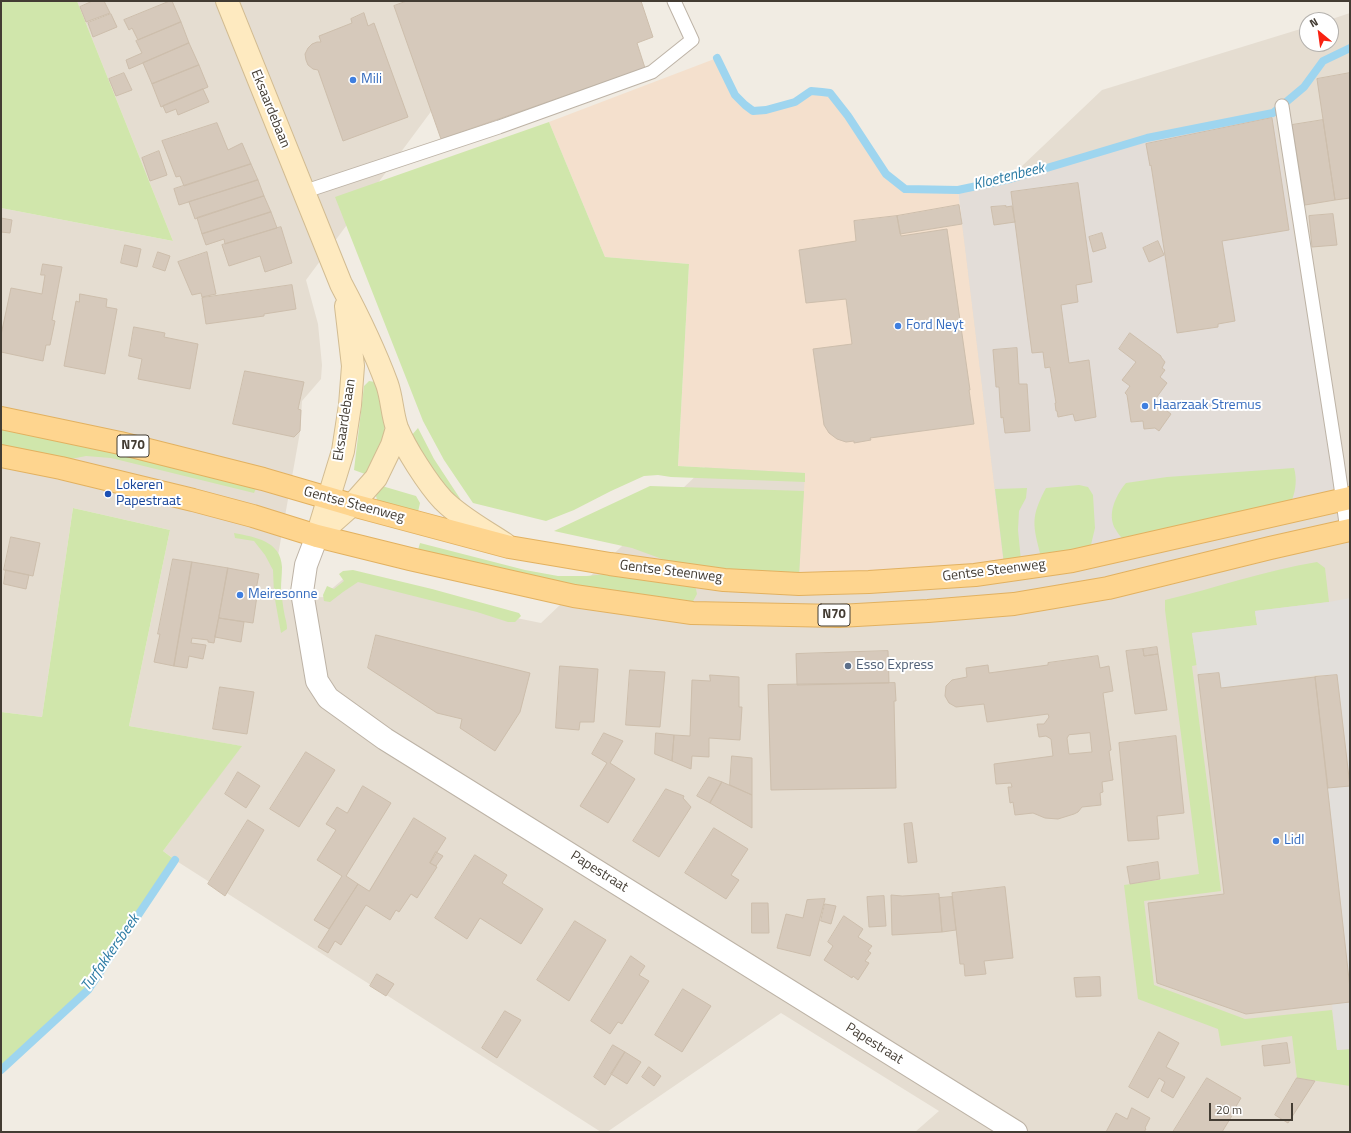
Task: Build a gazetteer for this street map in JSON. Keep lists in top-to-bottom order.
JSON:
{
  "streets": {
    "main road": ["Eksaardebaan", "N70", "Gentse Steenweg"],
    "street": ["Papestraat"]
  },
  "crossings": [
    ["Eksaardebaan", "N70"],
    ["Eksaardebaan", "Gentse Steenweg"],
    ["Eksaardebaan", "Papestraat"],
    ["N70", "Papestraat"]
  ],
  "water": ["Kloetenbeek", "Turfakkersbeek"],
  "places": [
    "Mili",
    "Ford Neyt",
    "Haarzaak Stremus",
    "Lokeren Papestraat",
    "Meiresonne",
    "Esso Express",
    "Lidl"
  ],
  "scale_bar": "20 m",
  "north": "top left"
}
